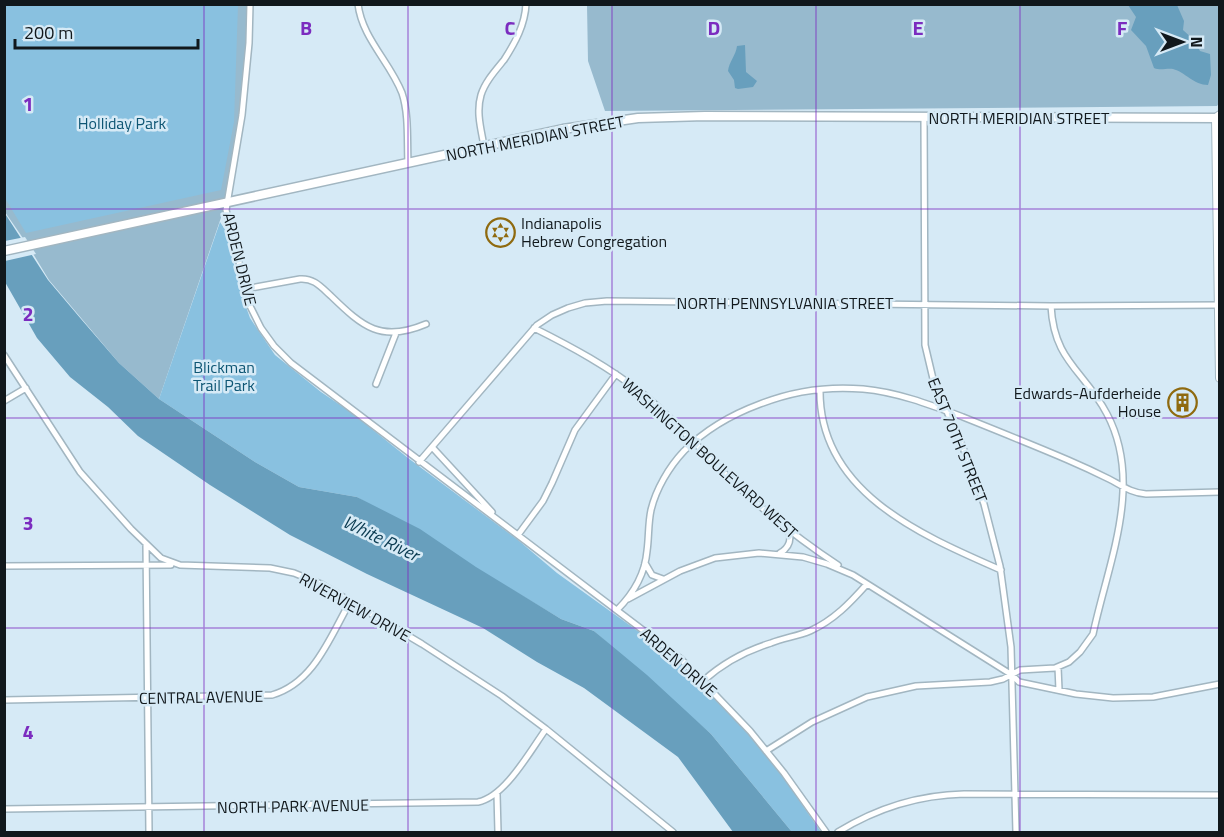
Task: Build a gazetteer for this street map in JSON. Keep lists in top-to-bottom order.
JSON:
{
  "streets": {
    "main road": ["NORTH MERIDIAN STREET"],
    "street": [
      "ARDEN DRIVE",
      "NORTH PENNSYLVANIA STREET",
      "EAST 70TH STREET",
      "WASHINGTON BOULEVARD WEST",
      "RIVERVIEW DRIVE",
      "CENTRAL AVENUE",
      "NORTH PARK AVENUE"
    ]
  },
  "crossings": [
    ["NORTH MERIDIAN STREET", "ARDEN DRIVE"],
    ["NORTH MERIDIAN STREET", "EAST 70TH STREET"],
    ["ARDEN DRIVE", "NORTH PENNSYLVANIA STREET"],
    ["NORTH PENNSYLVANIA STREET", "EAST 70TH STREET"],
    ["NORTH PENNSYLVANIA STREET", "WASHINGTON BOULEVARD WEST"],
    ["RIVERVIEW DRIVE", "CENTRAL AVENUE"]
  ],
  "water": ["White River"],
  "parks": ["Holliday Park", "Blickman Trail Park"],
  "places": {
    "synagogue": ["Indianapolis Hebrew Congregation"],
    "building": ["Edwards-Aufderheide House"]
  },
  "scale_bar": "200 m",
  "north": "right",
  "grid": {
    "columns": [
      "B",
      "C",
      "D",
      "E",
      "F"
    ],
    "rows": [
      "1",
      "2",
      "3",
      "4"
    ]
  }
}
